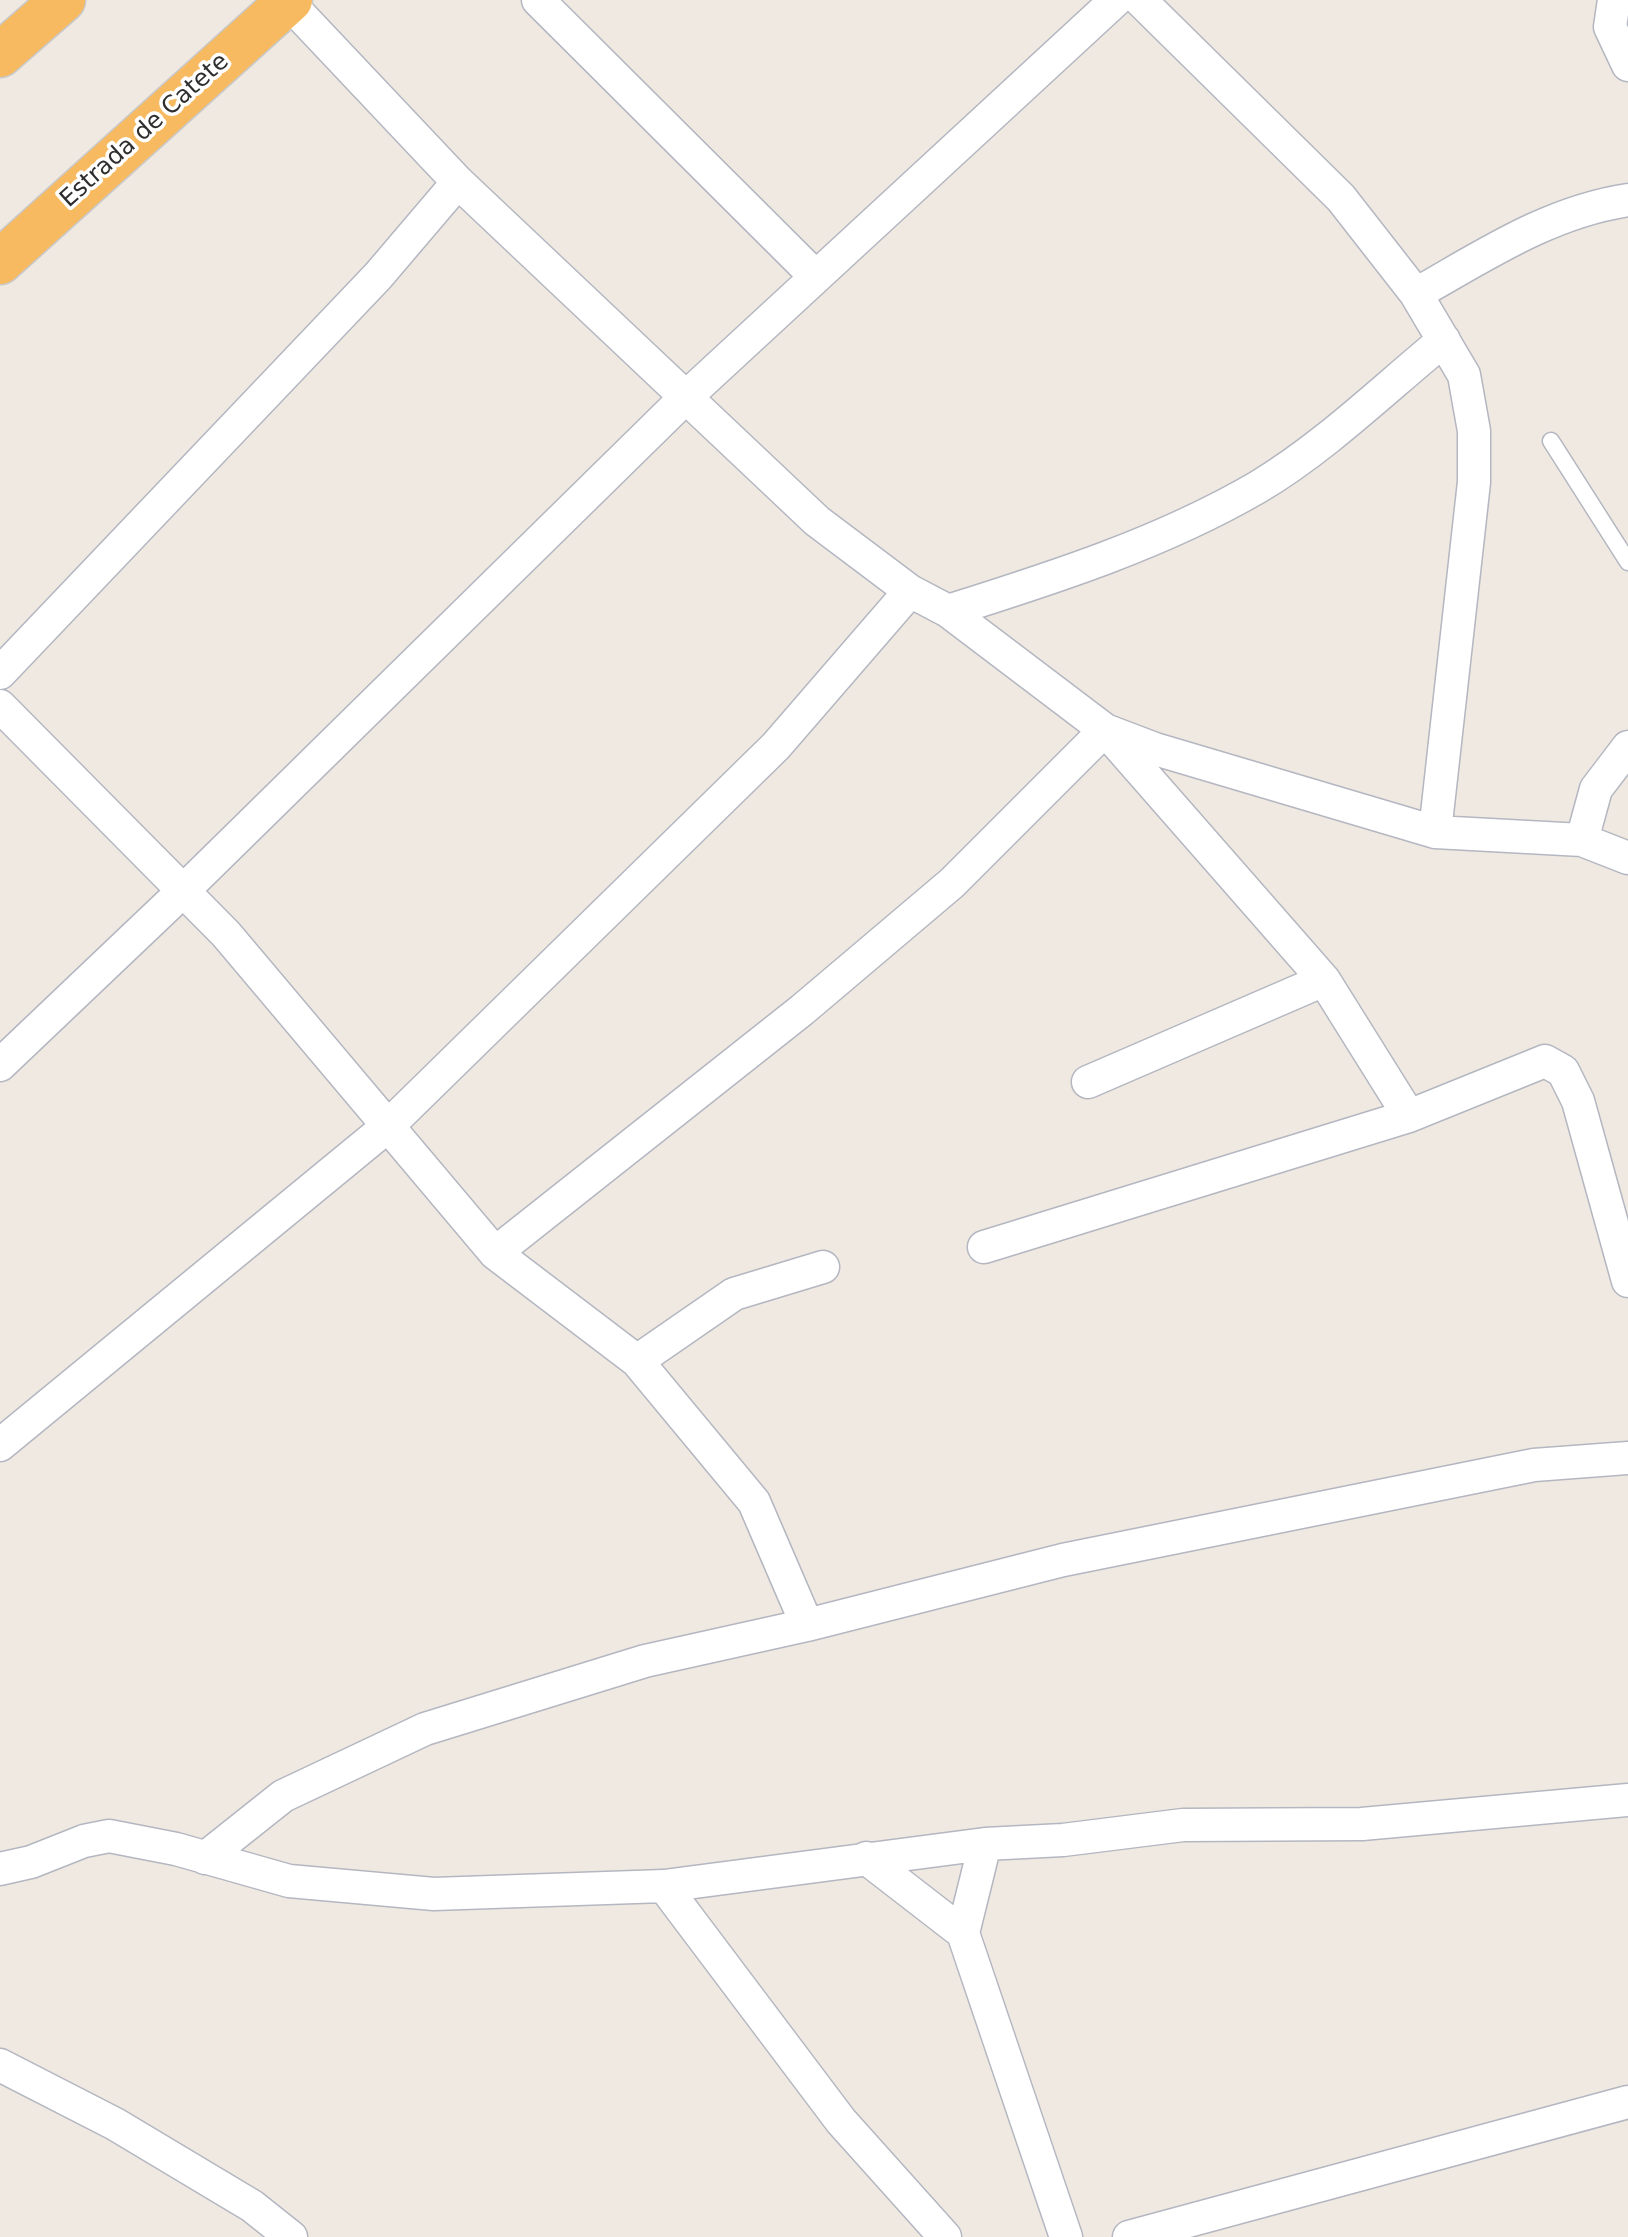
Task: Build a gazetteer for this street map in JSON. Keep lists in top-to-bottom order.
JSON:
{
  "streets": {
    "highway": ["Estrada de Catete"]
  }
}
